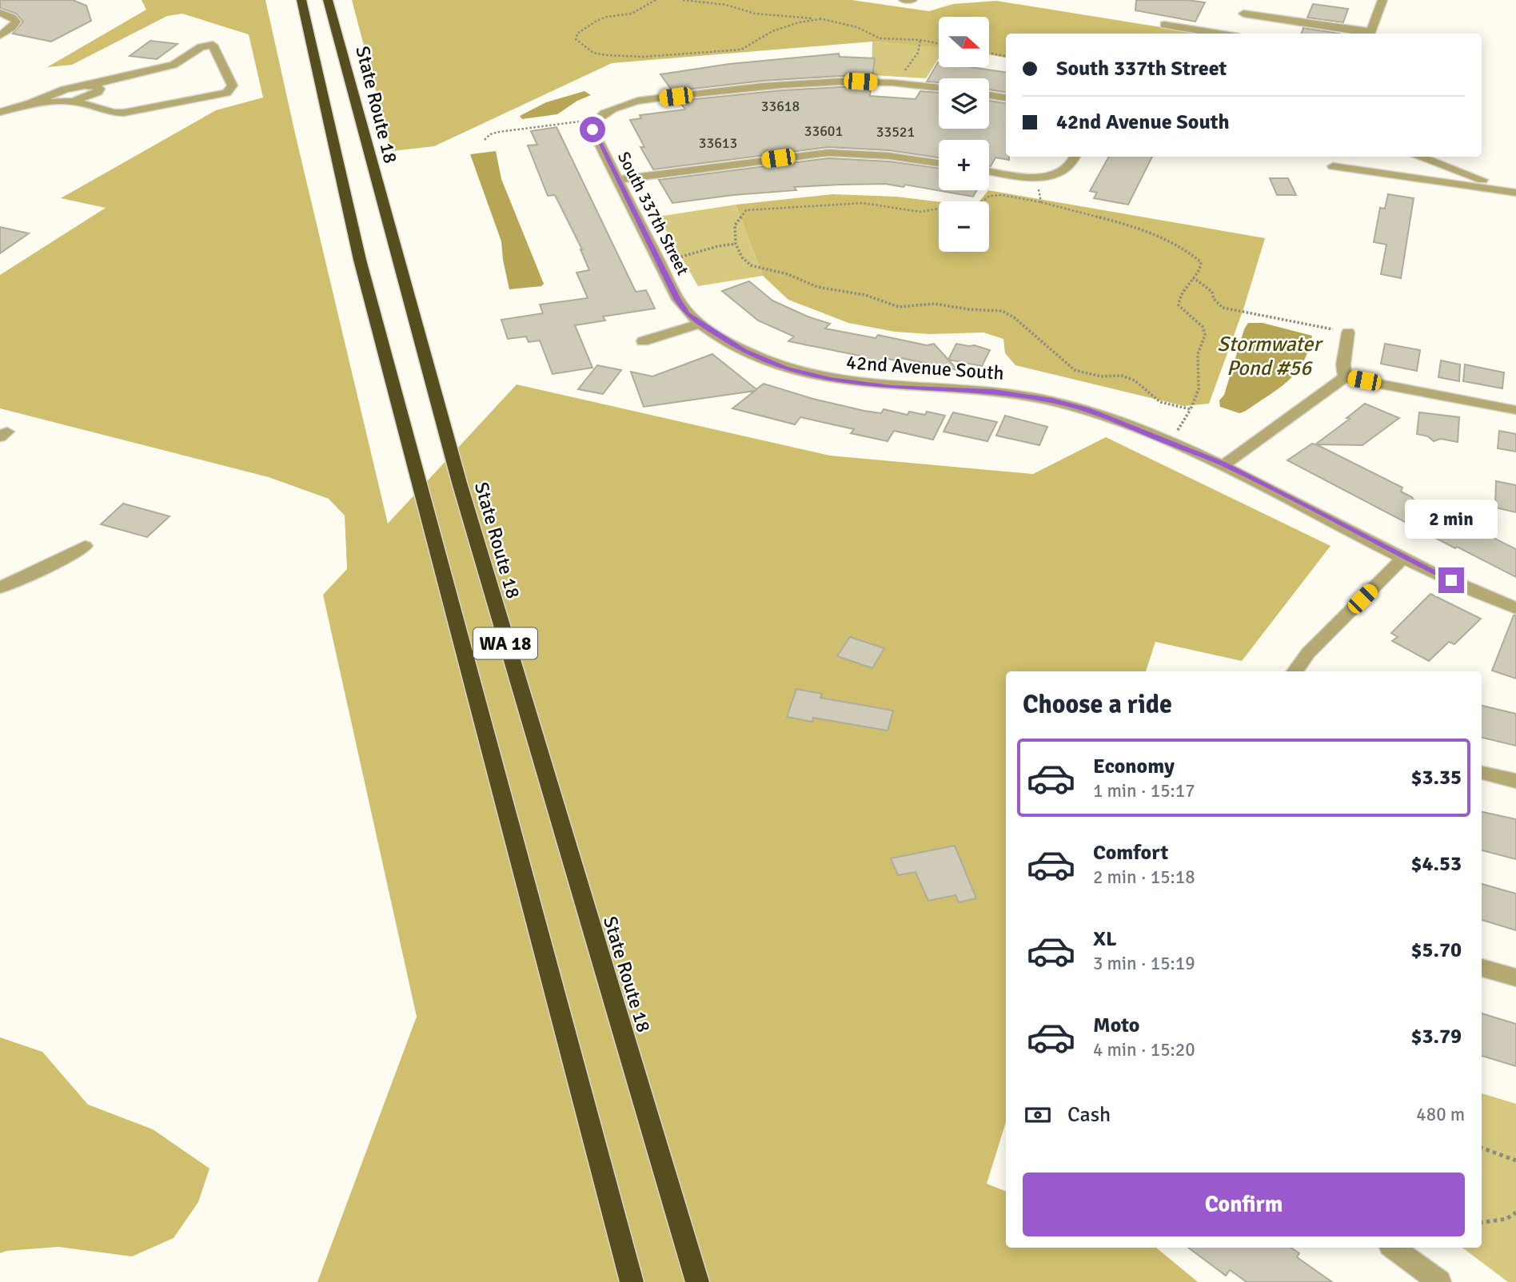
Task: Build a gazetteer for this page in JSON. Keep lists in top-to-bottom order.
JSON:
{
  "streets": {
    "highway": ["State Route 18", "WA 18"],
    "street": ["South 337th Street", "42nd Avenue South"]
  },
  "crossings": [
    ["South 337th Street", "42nd Avenue South"]
  ],
  "water": ["Stormwater Pond #56"],
  "house_numbers": [
    "33618",
    "33601",
    "33521",
    "33613"
  ],
  "north": "right",
  "page": {
    "map_buttons": ["+", "−"],
    "banner": ["South 337th Street", "42nd Avenue South"],
    "bubble": "2 min",
    "heading": "Choose a ride",
    "list": [
      {
        "name": "Economy",
        "note": "1 min · 15:17",
        "value": "$3.35"
      },
      {
        "name": "Comfort",
        "note": "2 min · 15:18",
        "value": "$4.53"
      },
      {
        "name": "XL",
        "note": "3 min · 15:19",
        "value": "$5.70"
      },
      {
        "name": "Moto",
        "note": "4 min · 15:20",
        "value": "$3.79"
      }
    ],
    "pay": ["Cash", "480 m"],
    "buttons": "Confirm"
  }
}
